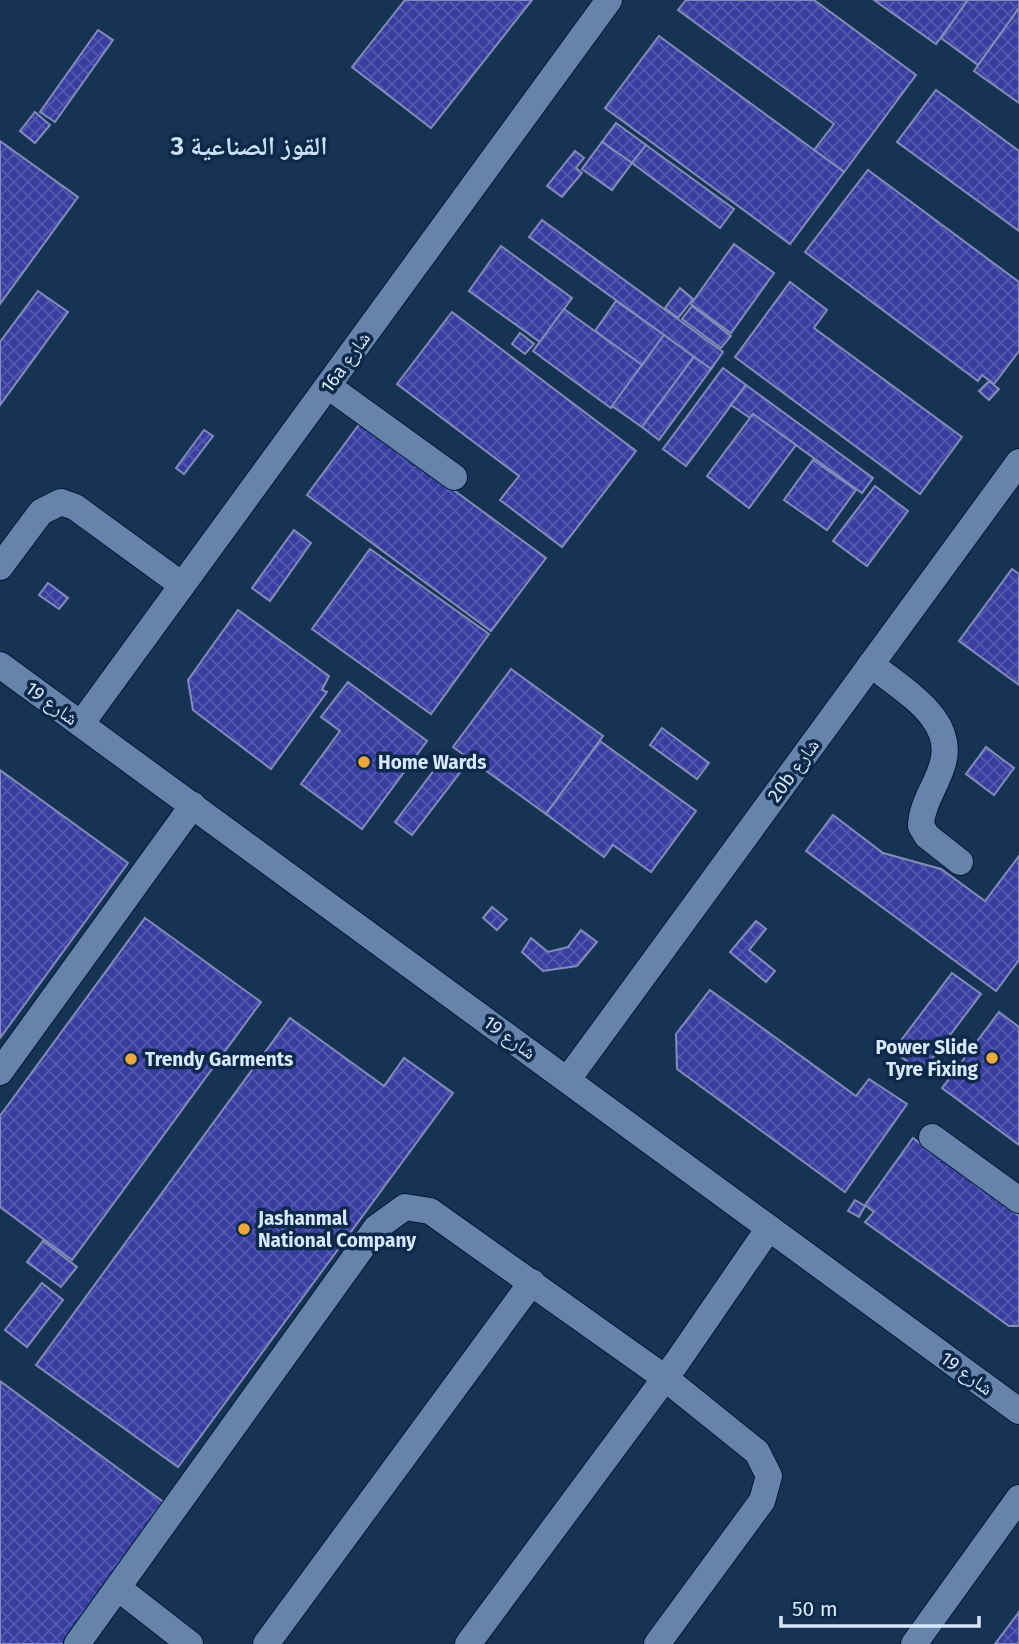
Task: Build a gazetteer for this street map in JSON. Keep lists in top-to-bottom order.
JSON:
{
  "streets": {
    "street": ["16a شارع", "شارع 19", "20b شارع"]
  },
  "crossings": [
    ["16a شارع", "شارع 19"],
    ["شارع 19", "20b شارع"]
  ],
  "districts": ["القوز الصناعية 3"],
  "places": [
    "Home Wards",
    "Power Slide Tyre Fixing",
    "Trendy Garments",
    "Jashanmal National Company"
  ],
  "scale_bar": "50 m"
}
